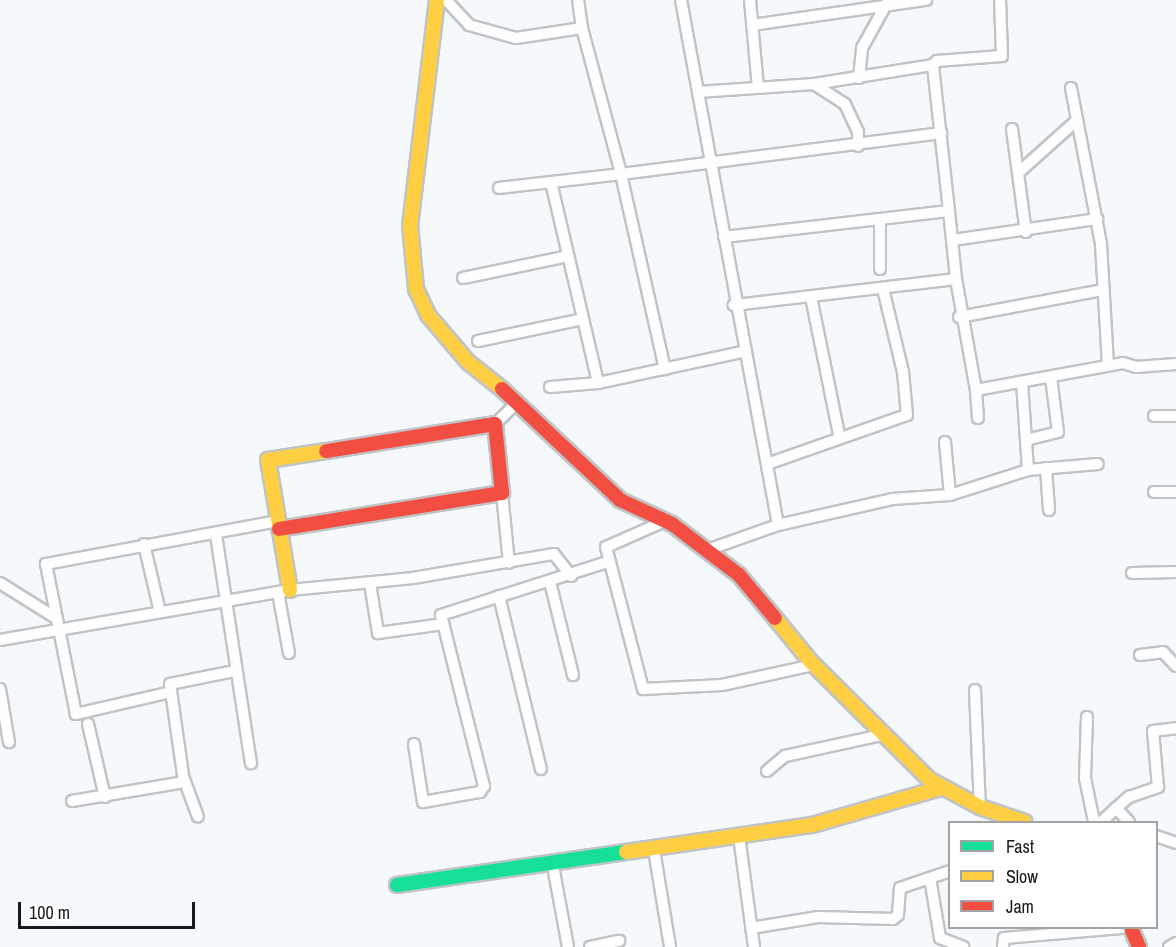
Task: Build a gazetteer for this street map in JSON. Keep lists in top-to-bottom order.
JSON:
{
  "legend": ["Fast", "Slow", "Jam"],
  "scale_bar": "100 m"
}
